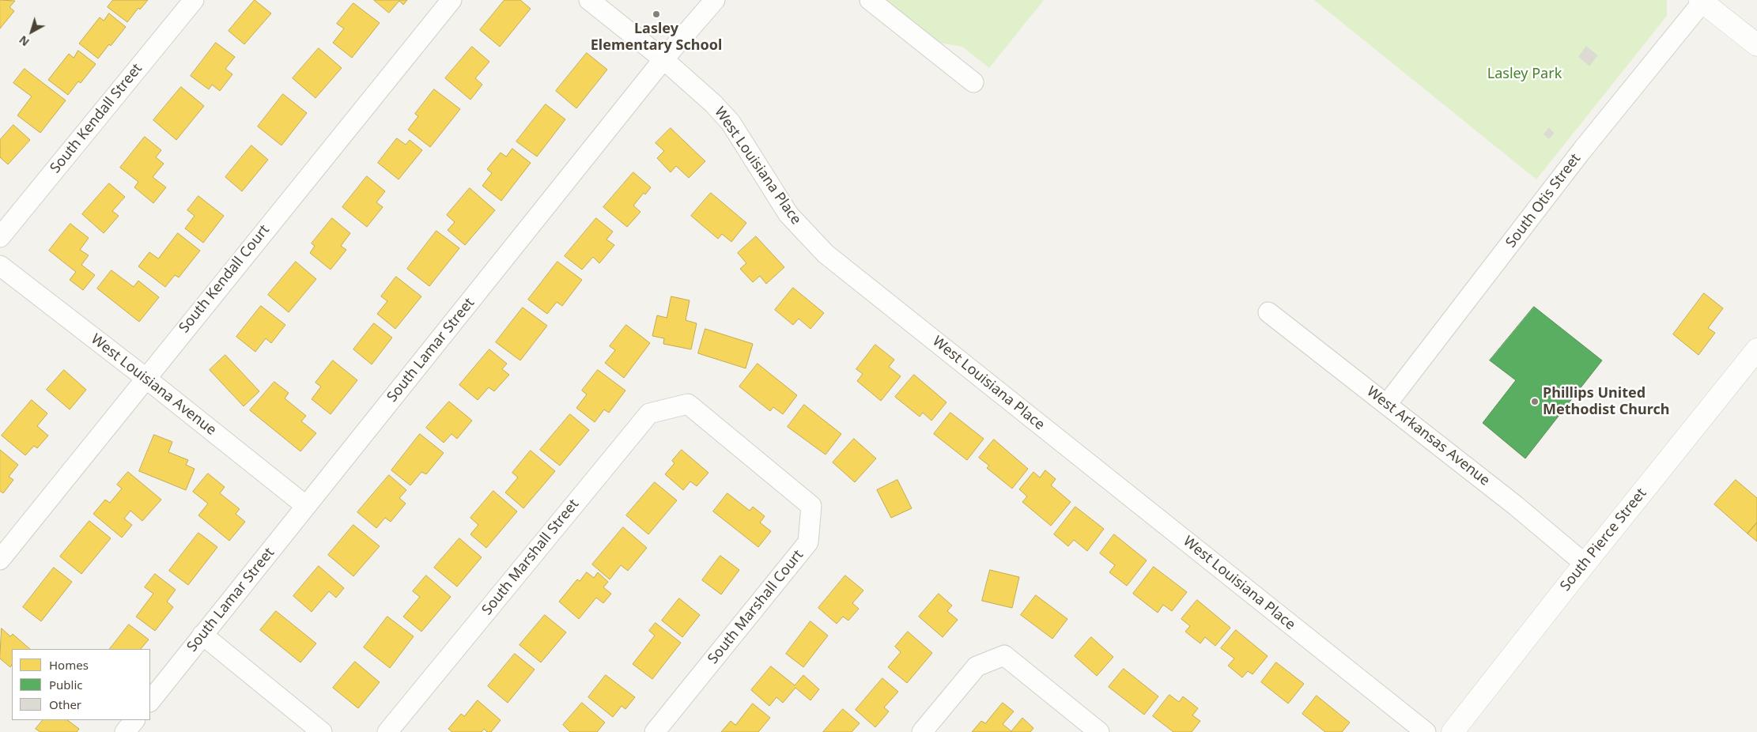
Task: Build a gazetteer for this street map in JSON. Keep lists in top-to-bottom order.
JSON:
{
  "streets": {
    "street": [
      "South Kendall Street",
      "West Louisiana Place",
      "South Otis Street",
      "South Kendall Court",
      "South Lamar Street",
      "West Louisiana Avenue",
      "West Arkansas Avenue",
      "South Pierce Street",
      "South Marshall Street",
      "South Marshall Court"
    ]
  },
  "crossings": [
    ["West Louisiana Place", "South Lamar Street"],
    ["South Otis Street", "West Arkansas Avenue"],
    ["South Kendall Court", "West Louisiana Avenue"],
    ["South Lamar Street", "West Louisiana Avenue"],
    ["West Arkansas Avenue", "South Pierce Street"],
    ["South Marshall Street", "South Marshall Court"]
  ],
  "parks": ["Lasley Park"],
  "places": ["Lasley Elementary School", "Phillips United Methodist Church"],
  "legend": ["Homes", "Public", "Other"],
  "north": "bottom left"
}
